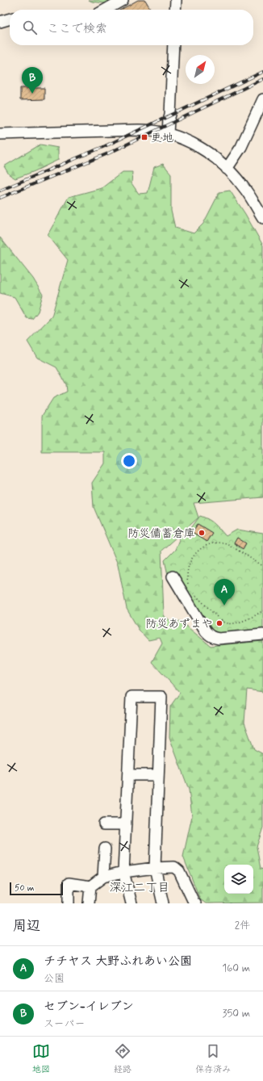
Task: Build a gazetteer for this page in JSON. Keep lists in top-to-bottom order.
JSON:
{
  "districts": ["深江二丁目"],
  "places": {
    "transit": ["更地"],
    "other": ["防災備蓄倉庫", "防災あずまや"]
  },
  "scale_bar": "50 m",
  "north": "top right",
  "page": {
    "search": "ここで検索",
    "pins": ["B", "A"],
    "scale": "50 m",
    "heading": ["周辺", "2件"],
    "list": [
      {
        "mark": "A",
        "name": "チチヤス 大野ふれあい公園",
        "note": "公園",
        "value": "160 m"
      },
      {
        "mark": "B",
        "name": "セブン-イレブン",
        "note": "スーパー",
        "value": "350 m"
      }
    ],
    "nav": ["地図", "経路", "保存済み"]
  }
}
